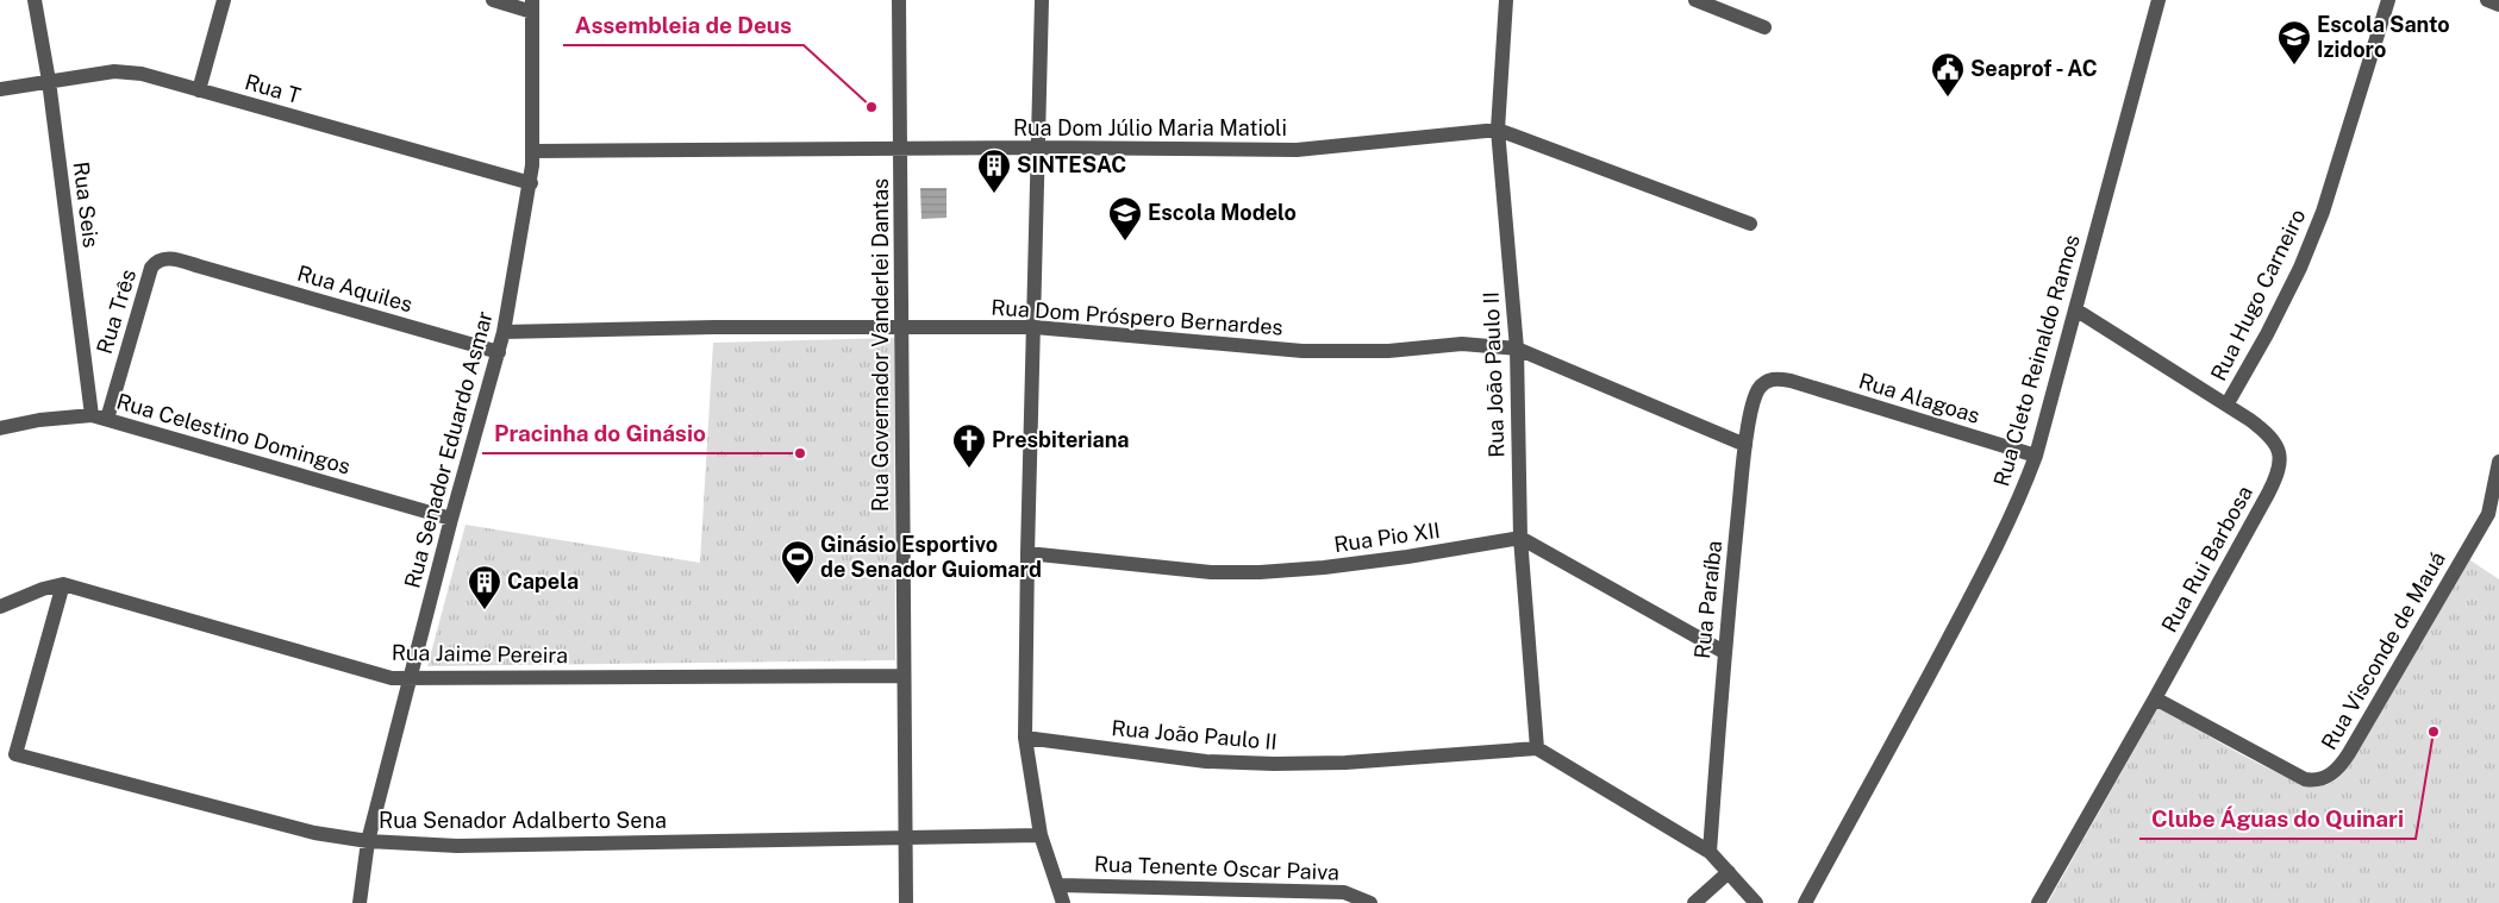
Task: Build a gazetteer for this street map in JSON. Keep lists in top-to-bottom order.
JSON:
{
  "streets": {
    "street": [
      "Rua T",
      "Rua Dom Júlio Maria Matioli",
      "Rua Seis",
      "Rua Aquiles",
      "Rua Hugo Carneiro",
      "Rua Três",
      "Rua Dom Próspero Bernardes",
      "Rua Governador Vanderlei Dantas",
      "Rua Cleto Reinaldo Ramos",
      "Rua João Paulo II",
      "Rua Alagoas",
      "Rua Celestino Domingos",
      "Rua Senador Eduardo Asmar",
      "Rua Pio XII",
      "Rua Rui Barbosa",
      "Rua Paraíba",
      "Rua Visconde de Mauá",
      "Rua Jaime Pereira",
      "Rua Senador Adalberto Sena",
      "Rua Tenente Oscar Paiva"
    ]
  },
  "crossings": [
    ["Rua T", "Rua Seis"],
    ["Rua T", "Rua Senador Eduardo Asmar"],
    ["Rua Dom Júlio Maria Matioli", "Rua Governador Vanderlei Dantas"],
    ["Rua Dom Júlio Maria Matioli", "Rua João Paulo II"],
    ["Rua Dom Júlio Maria Matioli", "Rua Senador Eduardo Asmar"],
    ["Rua Seis", "Rua Celestino Domingos"],
    ["Rua Aquiles", "Rua Três"],
    ["Rua Aquiles", "Rua Senador Eduardo Asmar"],
    ["Rua Hugo Carneiro", "Rua Rui Barbosa"],
    ["Rua Três", "Rua Celestino Domingos"],
    ["Rua Dom Próspero Bernardes", "Rua Governador Vanderlei Dantas"],
    ["Rua Dom Próspero Bernardes", "Rua João Paulo II"],
    ["Rua Dom Próspero Bernardes", "Rua Senador Eduardo Asmar"],
    ["Rua Dom Próspero Bernardes", "Rua Paraíba"],
    ["Rua Governador Vanderlei Dantas", "Rua Jaime Pereira"],
    ["Rua Governador Vanderlei Dantas", "Rua Senador Adalberto Sena"],
    ["Rua Cleto Reinaldo Ramos", "Rua Alagoas"],
    ["Rua Cleto Reinaldo Ramos", "Rua Rui Barbosa"],
    ["Rua João Paulo II", "Rua Pio XII"],
    ["Rua Alagoas", "Rua Paraíba"],
    ["Rua Celestino Domingos", "Rua Senador Eduardo Asmar"],
    ["Rua Senador Eduardo Asmar", "Rua Jaime Pereira"],
    ["Rua Senador Eduardo Asmar", "Rua Senador Adalberto Sena"],
    ["Rua Rui Barbosa", "Rua Visconde de Mauá"],
    ["Rua Jaime Pereira", "Rua Senador Adalberto Sena"]
  ],
  "places": {
    "school or university": ["Escola Santo Izidoro", "Escola Modelo"],
    "public building": ["Seaprof - AC"],
    "other": ["Assembleia de Deus", "Pracinha do Ginásio", "Clube Águas do Quinari"],
    "building": ["SINTESAC", "Capela"],
    "church": ["Presbiteriana"],
    "sports": ["Ginásio Esportivo de Senador Guiomard"]
  }
}
